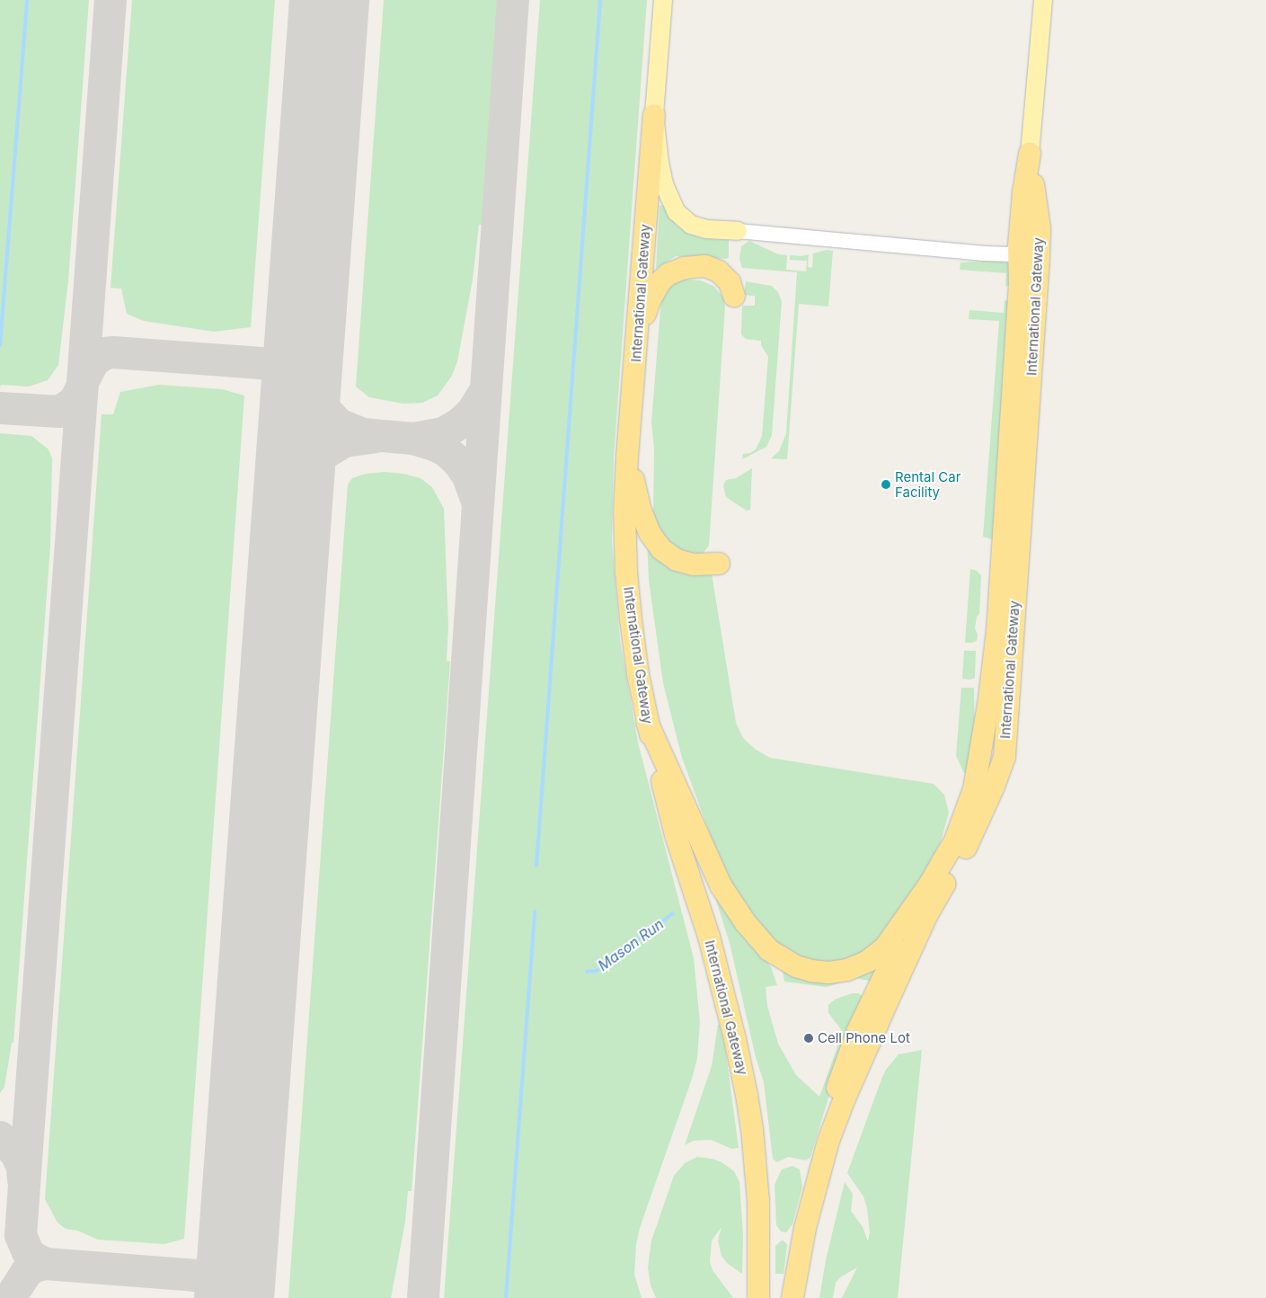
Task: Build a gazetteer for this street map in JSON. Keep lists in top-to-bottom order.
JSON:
{
  "streets": {
    "highway": ["International Gateway"]
  },
  "water": ["Mason Run"],
  "places": ["Rental Car Facility", "Cell Phone Lot"]
}
